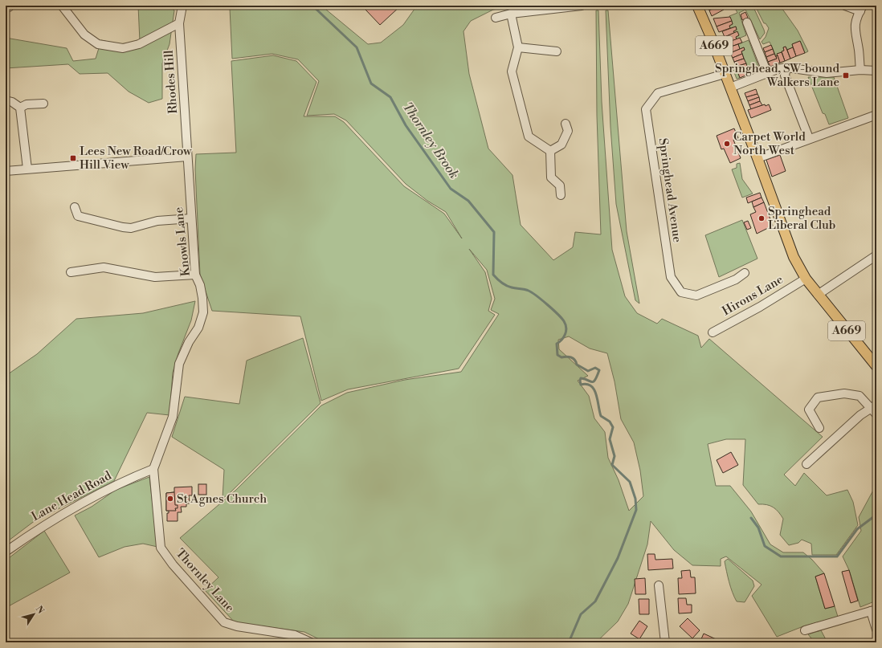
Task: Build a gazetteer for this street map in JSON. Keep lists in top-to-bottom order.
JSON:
{
  "streets": {
    "main road": ["A669"],
    "street": [
      "Rhodes Hill",
      "Springhead Avenue",
      "Knowls Lane",
      "Hirons Lane",
      "Lane Head Road",
      "Thornley Lane"
    ]
  },
  "crossings": [
    ["A669", "Springhead Avenue"],
    ["A669", "Hirons Lane"],
    ["Rhodes Hill", "Knowls Lane"],
    ["Knowls Lane", "Lane Head Road"],
    ["Knowls Lane", "Thornley Lane"],
    ["Lane Head Road", "Thornley Lane"]
  ],
  "water": ["Thornley Brook"],
  "places": {
    "transit": ["Springhead, SW-bound Walkers Lane", "Lees New Road/Crow Hill View"],
    "other": ["Carpet World North West", "Springhead Liberal Club", "St Agnes Church"]
  },
  "north": "top right"
}
